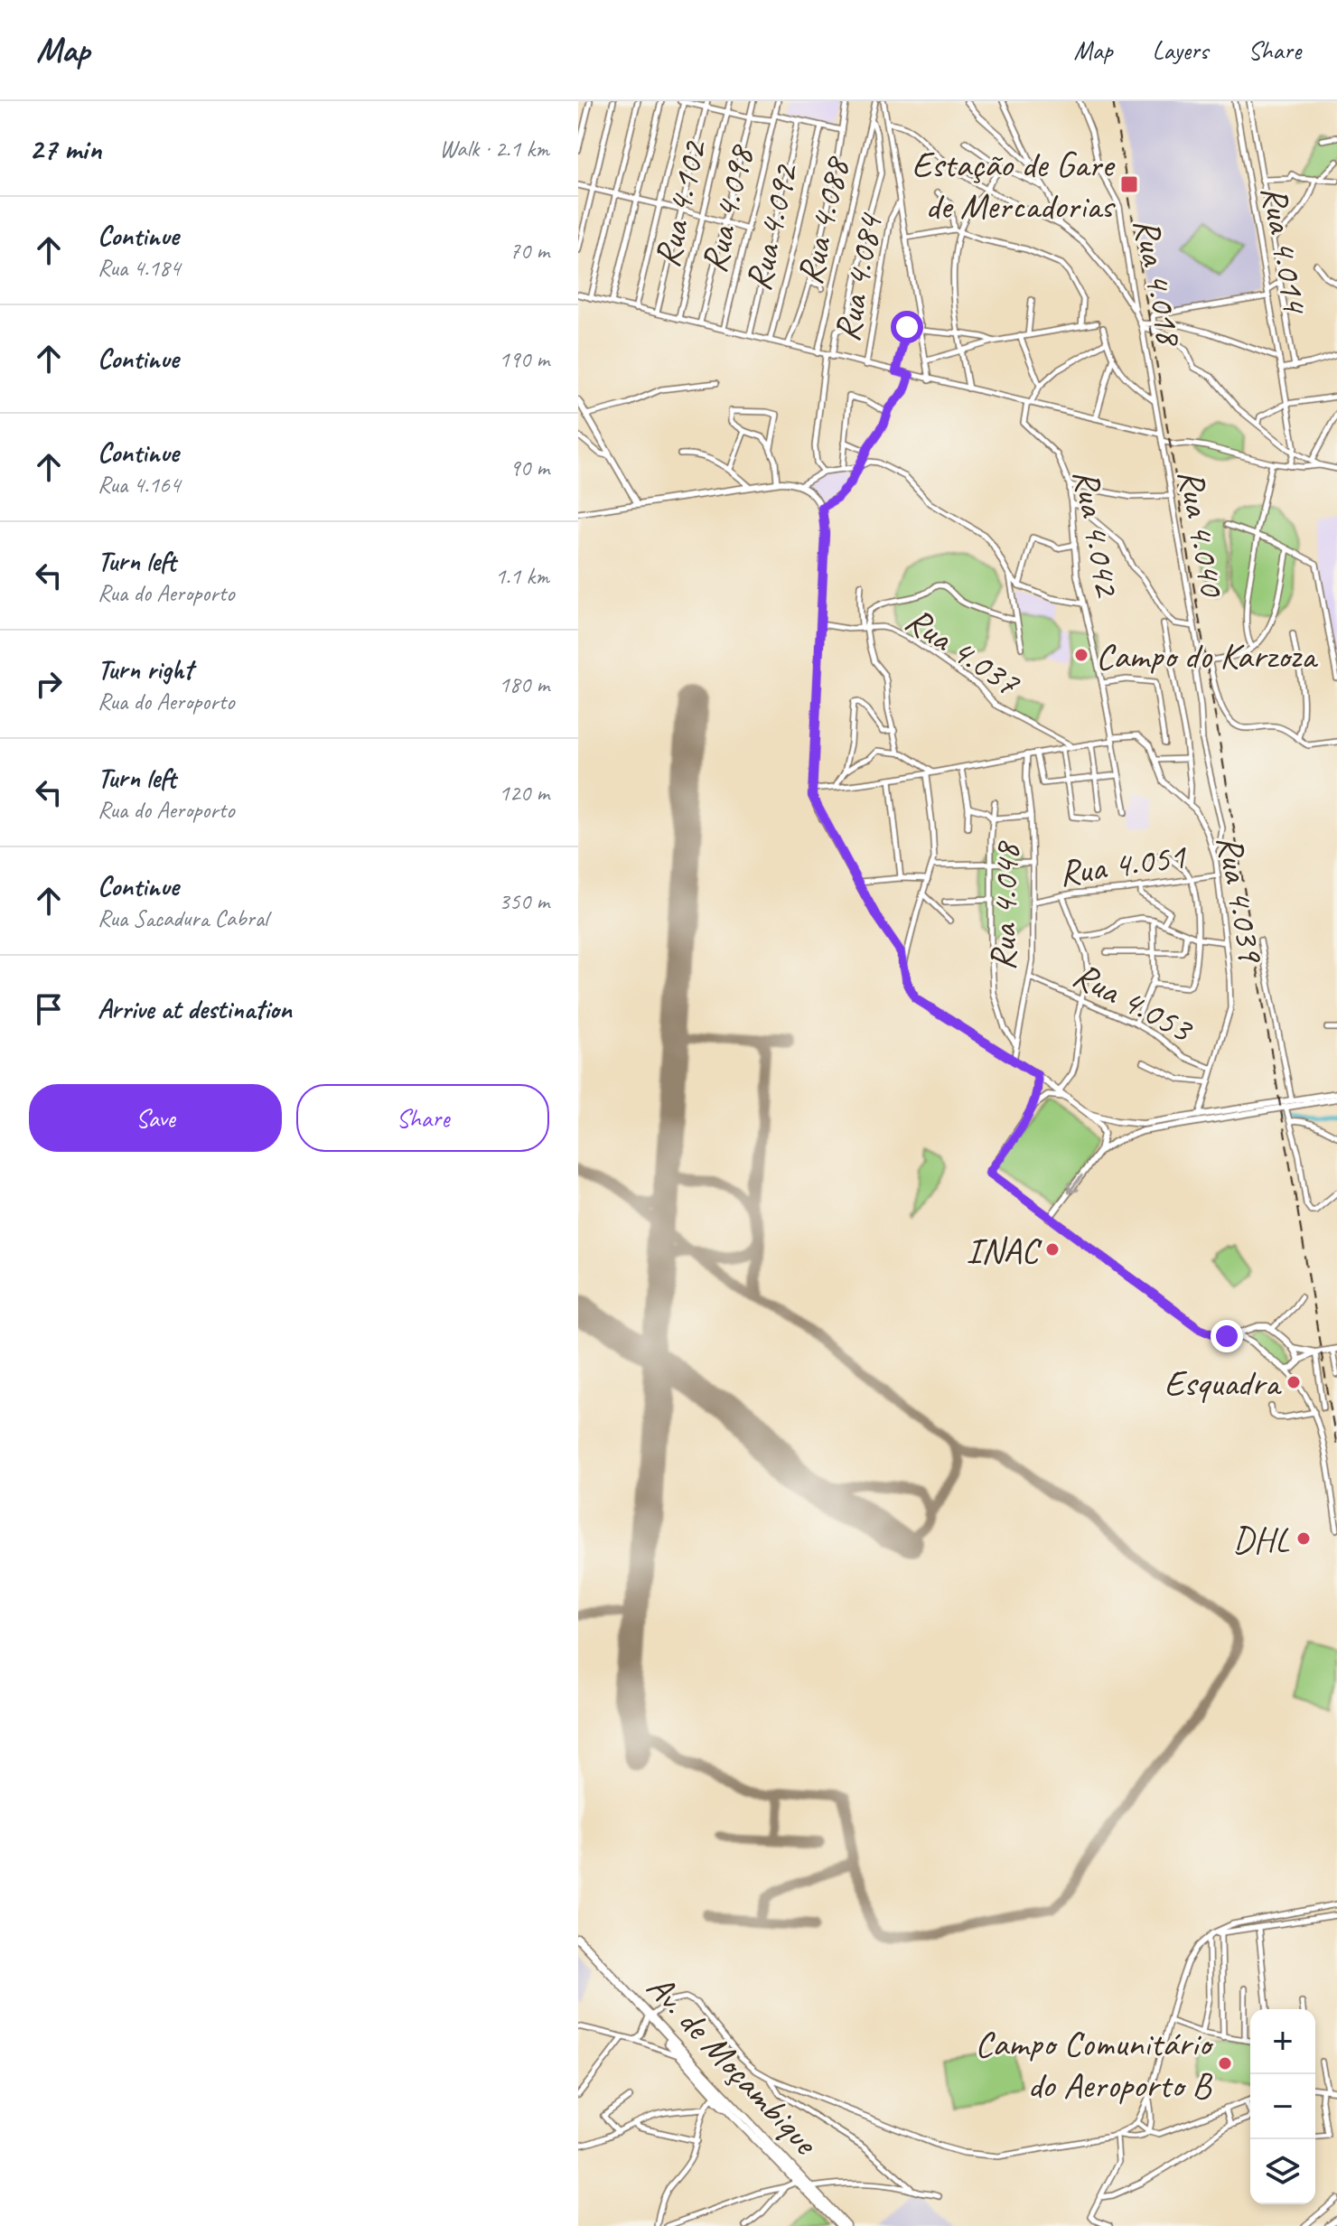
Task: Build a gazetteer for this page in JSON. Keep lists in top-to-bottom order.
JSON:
{
  "streets": {
    "highway": ["Av. de Moçambique"],
    "street": [
      "Rua 4.102",
      "Rua 4.098",
      "Rua 4.088",
      "Rua 4.092",
      "Rua 4.014",
      "Rua 4.084",
      "Rua 4.018",
      "Rua 4.042",
      "Rua 4.040",
      "Rua 4.037",
      "Rua 4.051",
      "Rua 4.039",
      "Rua 4.048",
      "Rua 4.053"
    ]
  },
  "crossings": [
    ["Rua 4.018", "Rua 4.040"],
    ["Rua 4.042", "Rua 4.039"],
    ["Rua 4.040", "Rua 4.039"],
    ["Rua 4.037", "Rua 4.039"],
    ["Rua 4.051", "Rua 4.039"],
    ["Rua 4.051", "Rua 4.048"],
    ["Rua 4.039", "Rua 4.048"],
    ["Rua 4.039", "Rua 4.053"],
    ["Rua 4.048", "Rua 4.053"]
  ],
  "places": {
    "transit": ["Estação de Gare de Mercadorias"],
    "other": [
      "Campo do Karzoza",
      "INAC",
      "Esquadra",
      "DHL",
      "Campo Comunitário do Aeroporto B"
    ]
  },
  "page": {
    "header": "Map",
    "nav": ["Map", "Layers", "Share"],
    "heading": ["27 min", "Walk · 2.1 km"],
    "list": [
      ["Continue", "Rua 4.184", "70 m"],
      ["Continue", "190 m"],
      ["Continue", "Rua 4.164", "90 m"],
      ["Turn left", "Rua do Aeroporto", "1.1 km"],
      ["Turn right", "Rua do Aeroporto", "180 m"],
      ["Turn left", "Rua do Aeroporto", "120 m"],
      ["Continue", "Rua Sacadura Cabral", "350 m"],
      "Arrive at destination"
    ],
    "buttons": ["Save", "Share"],
    "map_buttons": ["+", "−"]
  }
}
